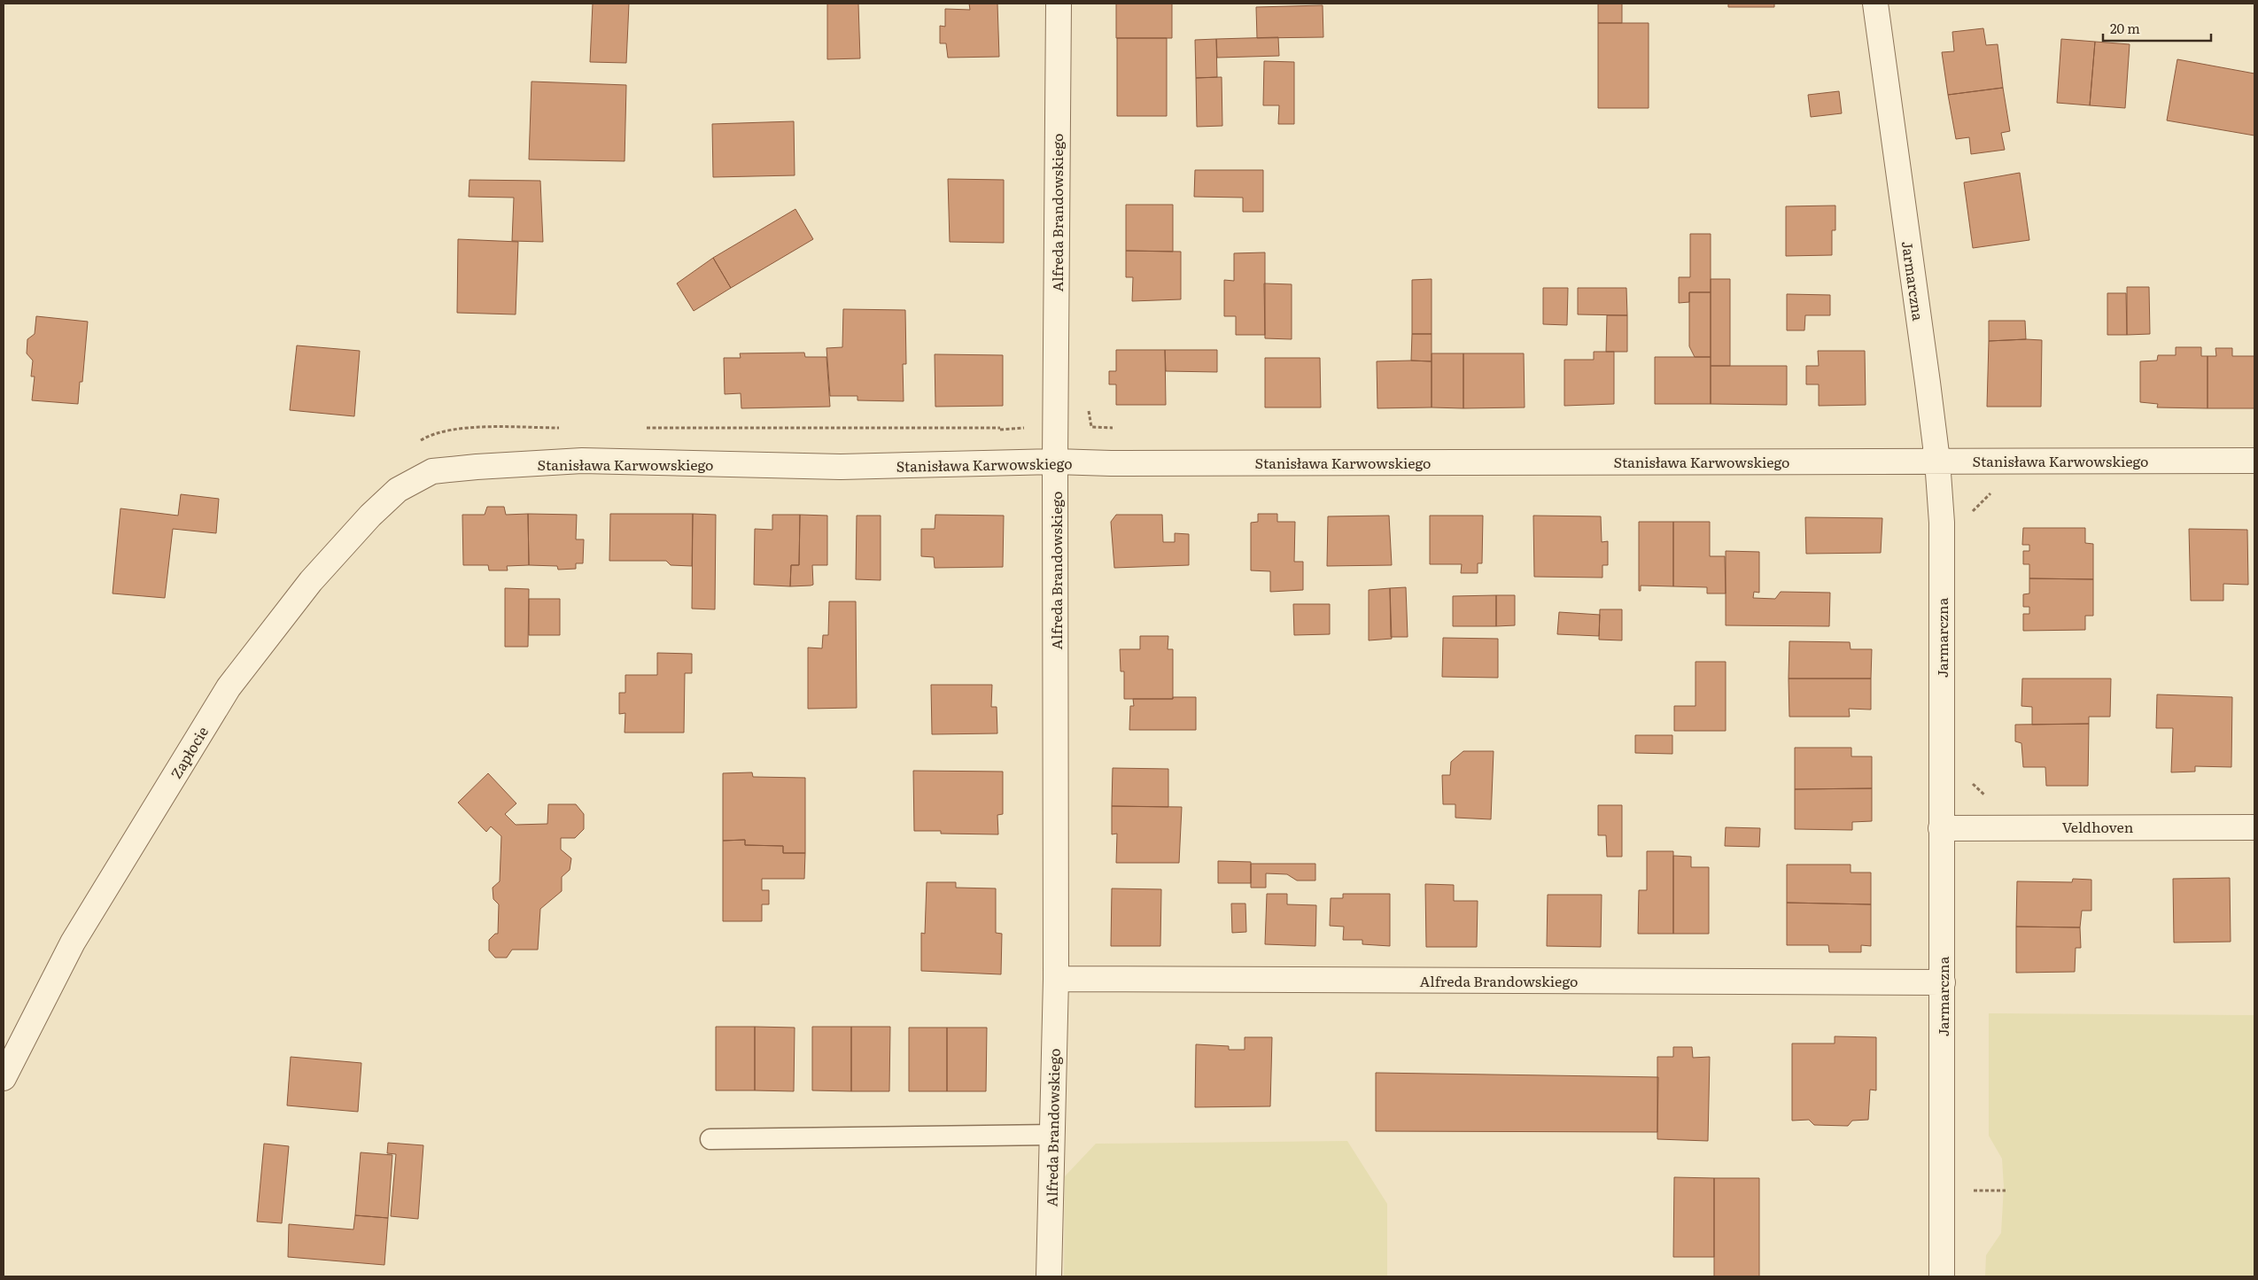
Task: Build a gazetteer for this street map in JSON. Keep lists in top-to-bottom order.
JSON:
{
  "streets": {
    "street": [
      "Alfreda Brandowskiego",
      "Jarmarczna",
      "Stanisława Karwowskiego",
      "Zapłocie",
      "Veldhoven"
    ]
  },
  "crossings": [
    ["Alfreda Brandowskiego", "Jarmarczna"],
    ["Alfreda Brandowskiego", "Stanisława Karwowskiego"],
    ["Jarmarczna", "Stanisława Karwowskiego"],
    ["Jarmarczna", "Veldhoven"],
    ["Stanisława Karwowskiego", "Zapłocie"]
  ],
  "scale_bar": "20 m"
}
